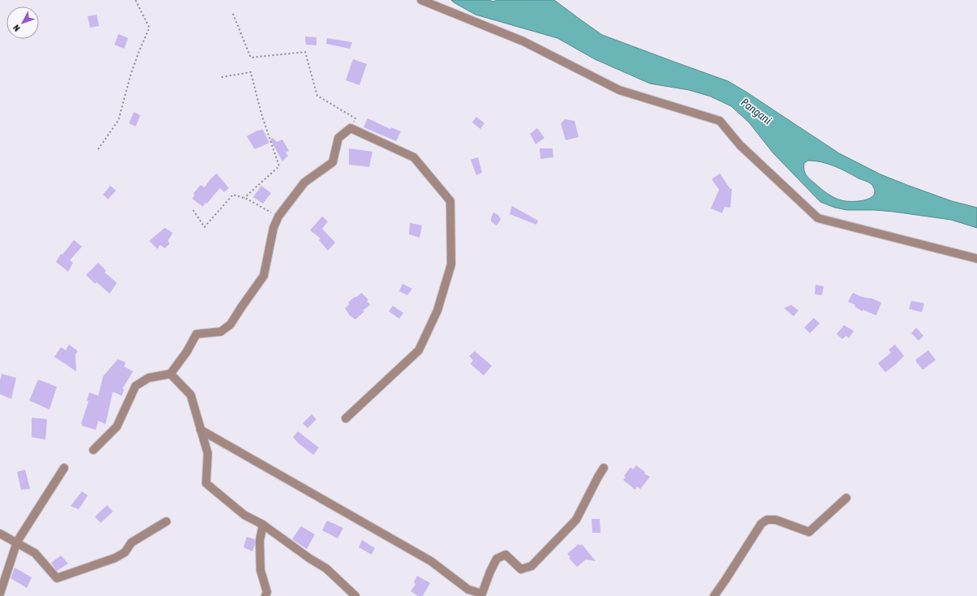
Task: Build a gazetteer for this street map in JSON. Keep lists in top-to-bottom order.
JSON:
{
  "water": ["Pangani"],
  "north": "bottom left"
}
